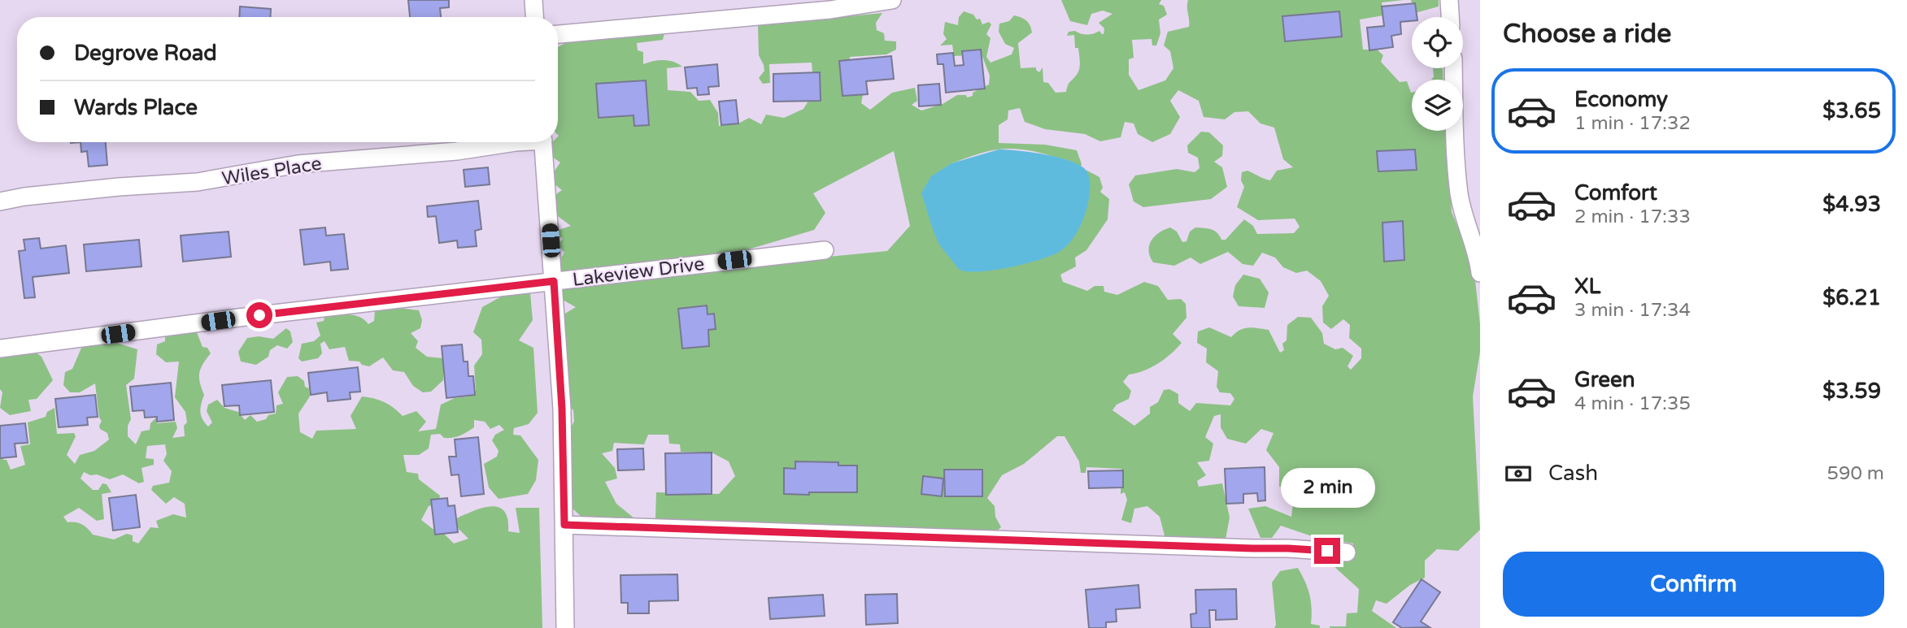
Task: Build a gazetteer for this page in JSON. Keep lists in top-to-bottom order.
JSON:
{
  "streets": {
    "street": ["Wiles Place", "Lakeview Drive"]
  },
  "page": {
    "heading": "Choose a ride",
    "banner": ["Degrove Road", "Wards Place"],
    "list": [
      {
        "name": "Economy",
        "note": "1 min · 17:32",
        "value": "$3.65"
      },
      {
        "name": "Comfort",
        "note": "2 min · 17:33",
        "value": "$4.93"
      },
      {
        "name": "XL",
        "note": "3 min · 17:34",
        "value": "$6.21"
      },
      {
        "name": "Green",
        "note": "4 min · 17:35",
        "value": "$3.59"
      }
    ],
    "pay": ["Cash", "590 m"],
    "bubble": "2 min",
    "buttons": "Confirm"
  }
}
